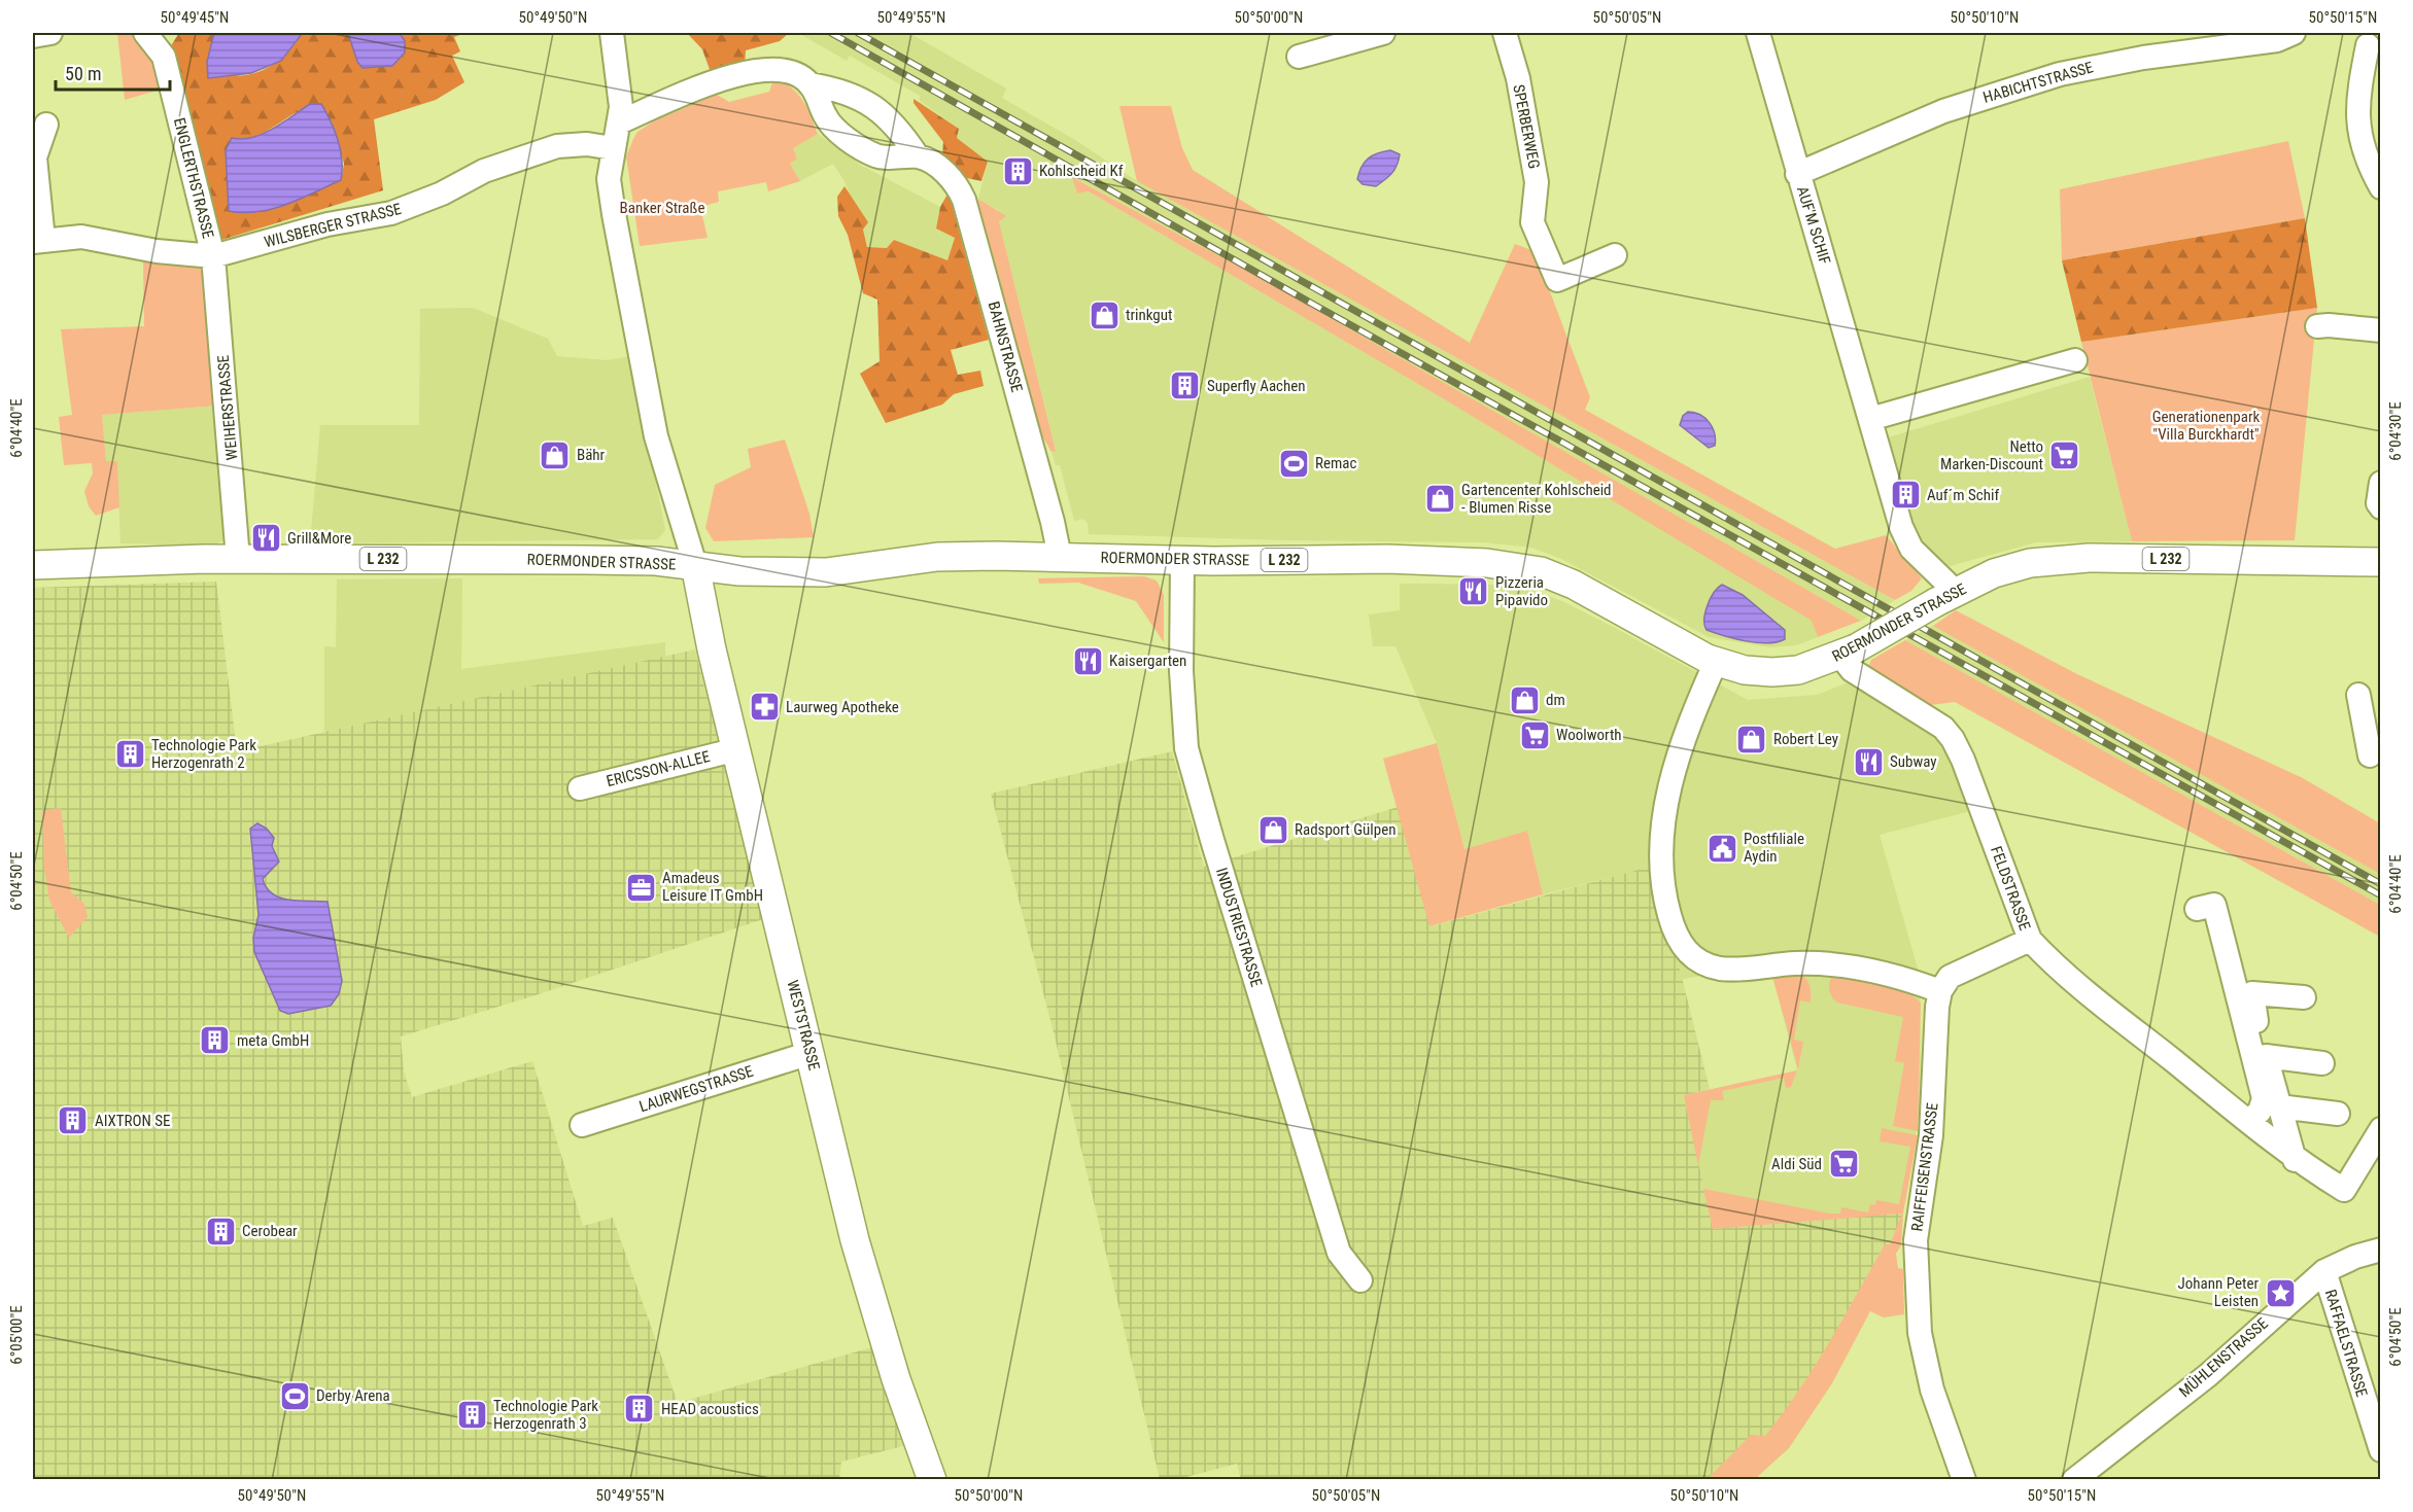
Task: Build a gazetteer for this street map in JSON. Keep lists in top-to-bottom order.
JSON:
{
  "streets": {
    "main road": ["L 232", "ROERMONDER STRASSE", "WESTSTRASSE"],
    "street": [
      "HABICHTSTRASSE",
      "SPERBERWEG",
      "ENGLERTHSTRASSE",
      "WILSBERGER STRASSE",
      "AUF'M SCHIF",
      "BAHNSTRASSE",
      "WEIHERSTRASSE",
      "ERICSSON-ALLEE",
      "FELDSTRASSE",
      "INDUSTRIESTRASSE",
      "LAURWEGSTRASSE",
      "RAIFFEISENSTRASSE",
      "RAFFAELSTRASSE",
      "MÜHLENSTRASSE"
    ]
  },
  "crossings": [
    ["HABICHTSTRASSE", "AUF'M SCHIF"],
    ["ENGLERTHSTRASSE", "WILSBERGER STRASSE"],
    ["ENGLERTHSTRASSE", "WEIHERSTRASSE"],
    ["WILSBERGER STRASSE", "WEIHERSTRASSE"],
    ["AUF'M SCHIF", "ROERMONDER STRASSE"],
    ["BAHNSTRASSE", "ROERMONDER STRASSE"],
    ["WEIHERSTRASSE", "ROERMONDER STRASSE"],
    ["ROERMONDER STRASSE", "FELDSTRASSE"],
    ["ROERMONDER STRASSE", "INDUSTRIESTRASSE"],
    ["ROERMONDER STRASSE", "WESTSTRASSE"],
    ["ERICSSON-ALLEE", "WESTSTRASSE"],
    ["WESTSTRASSE", "LAURWEGSTRASSE"],
    ["RAFFAELSTRASSE", "MÜHLENSTRASSE"]
  ],
  "parks": ["Banker Straße", "Generationenpark \"Villa Burckhardt\""],
  "places": {
    "building": [
      "Kohlscheid Kf",
      "Superfly Aachen",
      "Auf´m Schif",
      "Technologie Park Herzogenrath 2",
      "meta GmbH",
      "AIXTRON SE",
      "Cerobear",
      "HEAD acoustics",
      "Technologie Park Herzogenrath 3"
    ],
    "shop": [
      "trinkgut",
      "Bähr",
      "Gartencenter Kohlscheid - Blumen Risse",
      "dm",
      "Robert Ley",
      "Radsport Gülpen"
    ],
    "supermarket": ["Netto Marken-Discount", "Woolworth", "Aldi Süd"],
    "sports": ["Remac", "Derby Arena"],
    "restaurant": [
      "Grill&More",
      "Pizzeria Pipavido",
      "Kaisergarten",
      "Subway"
    ],
    "pharmacy": ["Laurweg Apotheke"],
    "public building": ["Postfiliale Aydin"],
    "office": ["Amadeus Leisure IT GmbH"],
    "place": ["Johann Peter Leisten"]
  },
  "scale_bar": "50 m",
  "coordinates": [
    "50°49'45\"N",
    "50°49'50\"N",
    "50°49'55\"N",
    "50°50'00\"N",
    "50°50'05\"N",
    "50°50'10\"N",
    "50°50'15\"N",
    "6°04'40\"E",
    "6°04'30\"E",
    "6°04'50\"E",
    "6°05'00\"E"
  ]
}
